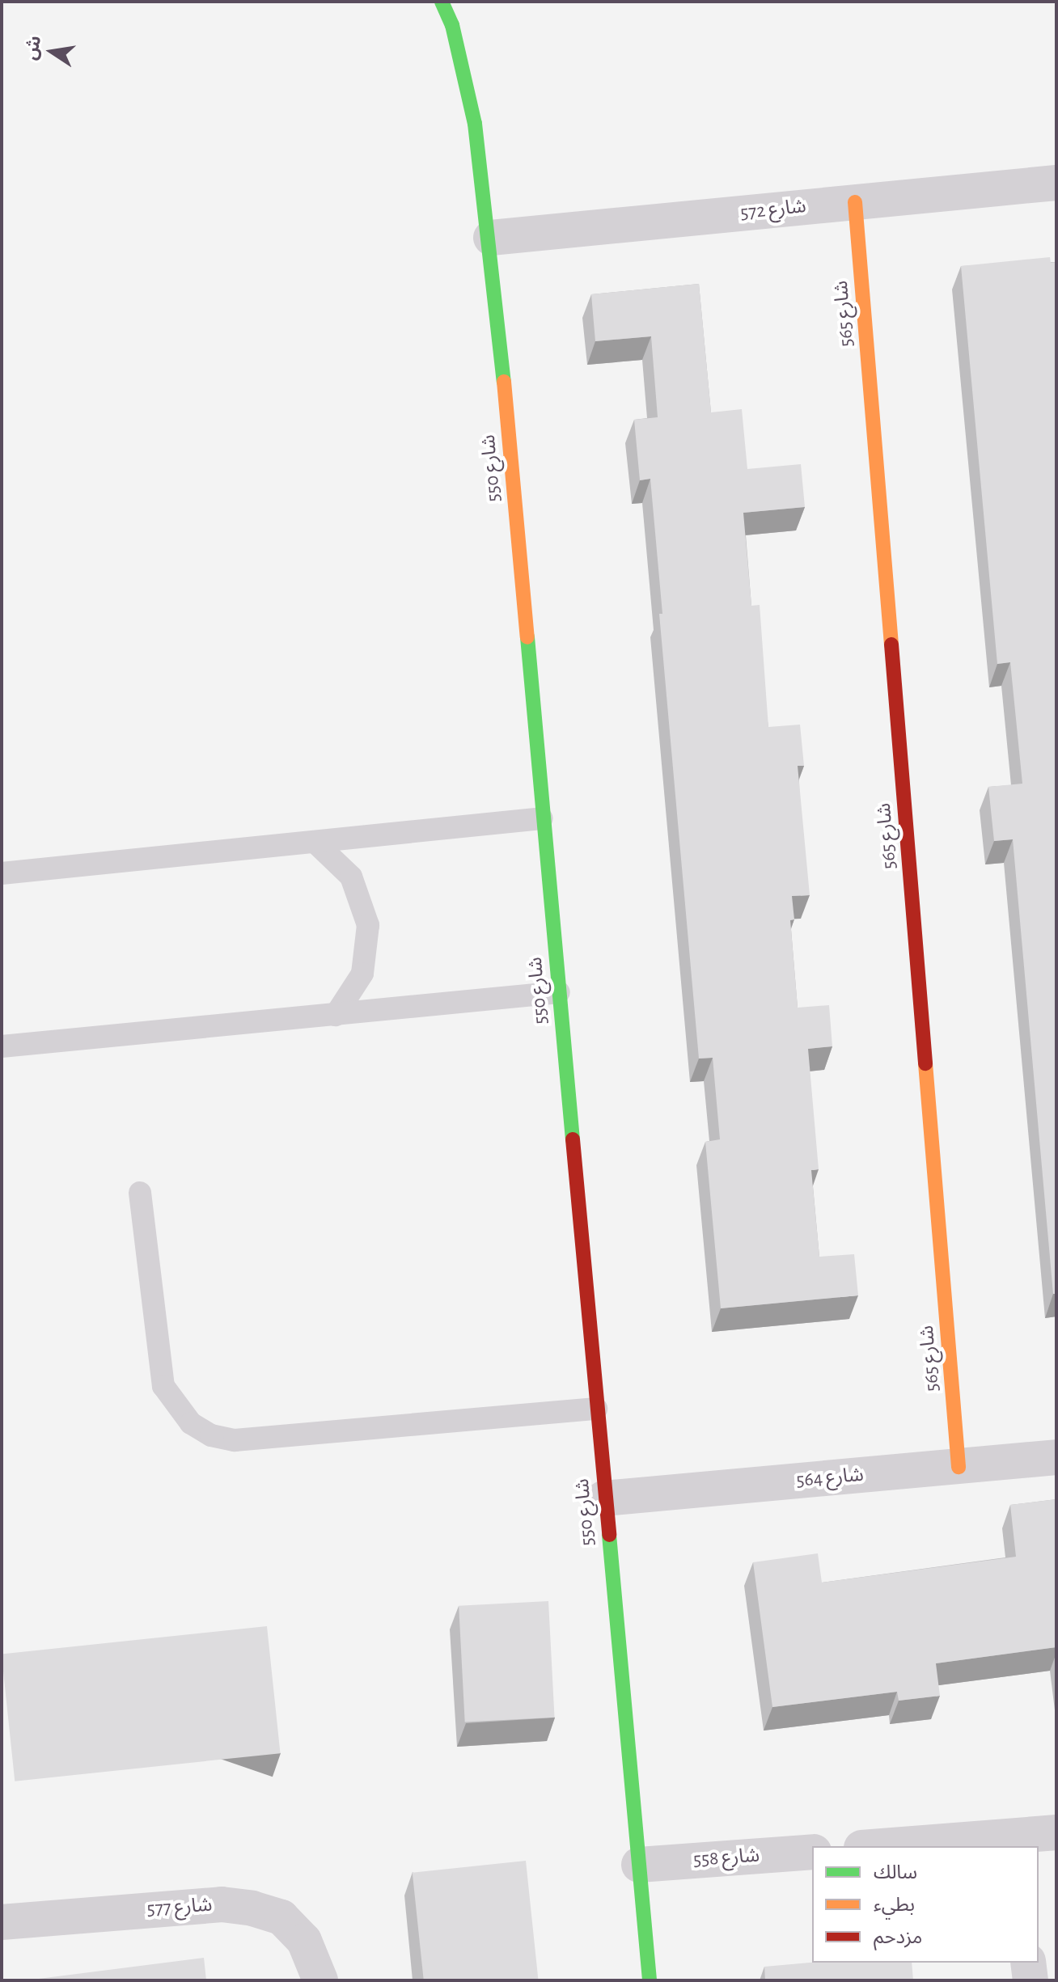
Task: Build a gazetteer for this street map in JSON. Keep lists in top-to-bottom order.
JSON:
{
  "streets": {
    "street": [
      "شارع 572",
      "شارع 565",
      "شارع 550",
      "شارع 564",
      "شارع 558",
      "شارع 577"
    ]
  },
  "crossings": [
    ["شارع 572", "شارع 565"],
    ["شارع 572", "شارع 550"],
    ["شارع 565", "شارع 564"],
    ["شارع 550", "شارع 564"],
    ["شارع 550", "شارع 558"]
  ],
  "legend": ["سالك", "بطيء", "مزدحم"],
  "north": "left"
}
